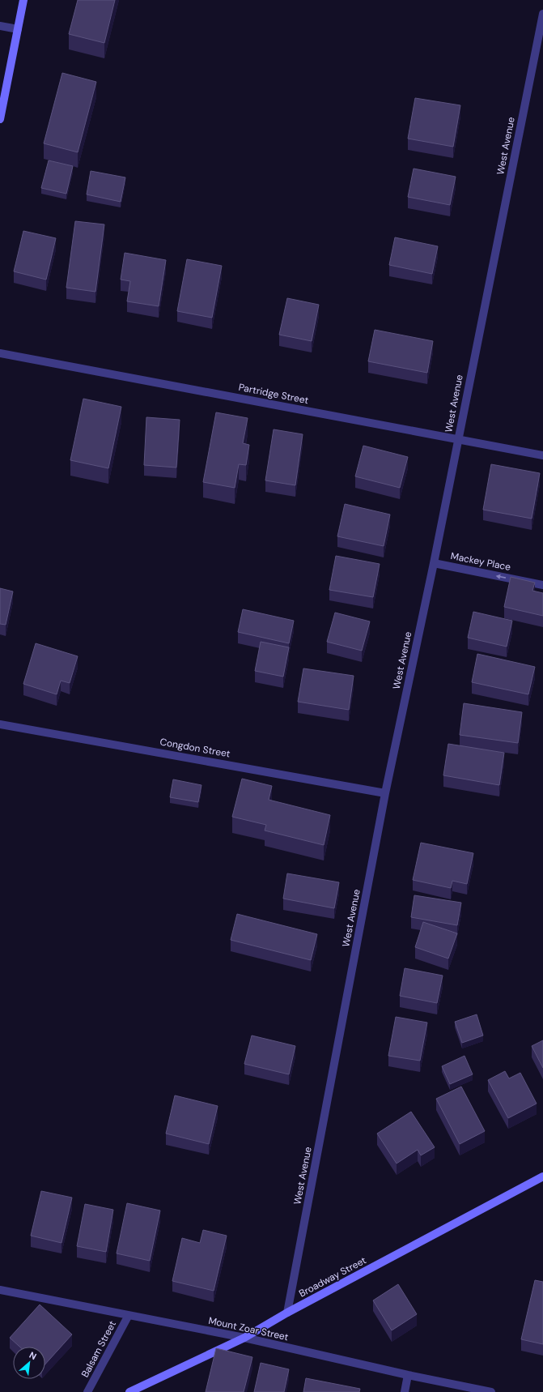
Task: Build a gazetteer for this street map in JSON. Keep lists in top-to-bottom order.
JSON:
{
  "streets": {
    "street": [
      "West Avenue",
      "Partridge Street",
      "Mackey Place",
      "Congdon Street",
      "Broadway Street",
      "Mount Zoar Street",
      "Balsam Street"
    ]
  },
  "crossings": [
    ["West Avenue", "Partridge Street"],
    ["West Avenue", "Mackey Place"],
    ["West Avenue", "Congdon Street"],
    ["West Avenue", "Broadway Street"],
    ["Broadway Street", "Mount Zoar Street"],
    ["Mount Zoar Street", "Balsam Street"]
  ],
  "one_way": ["Mackey Place"],
  "north": "top right"
}
